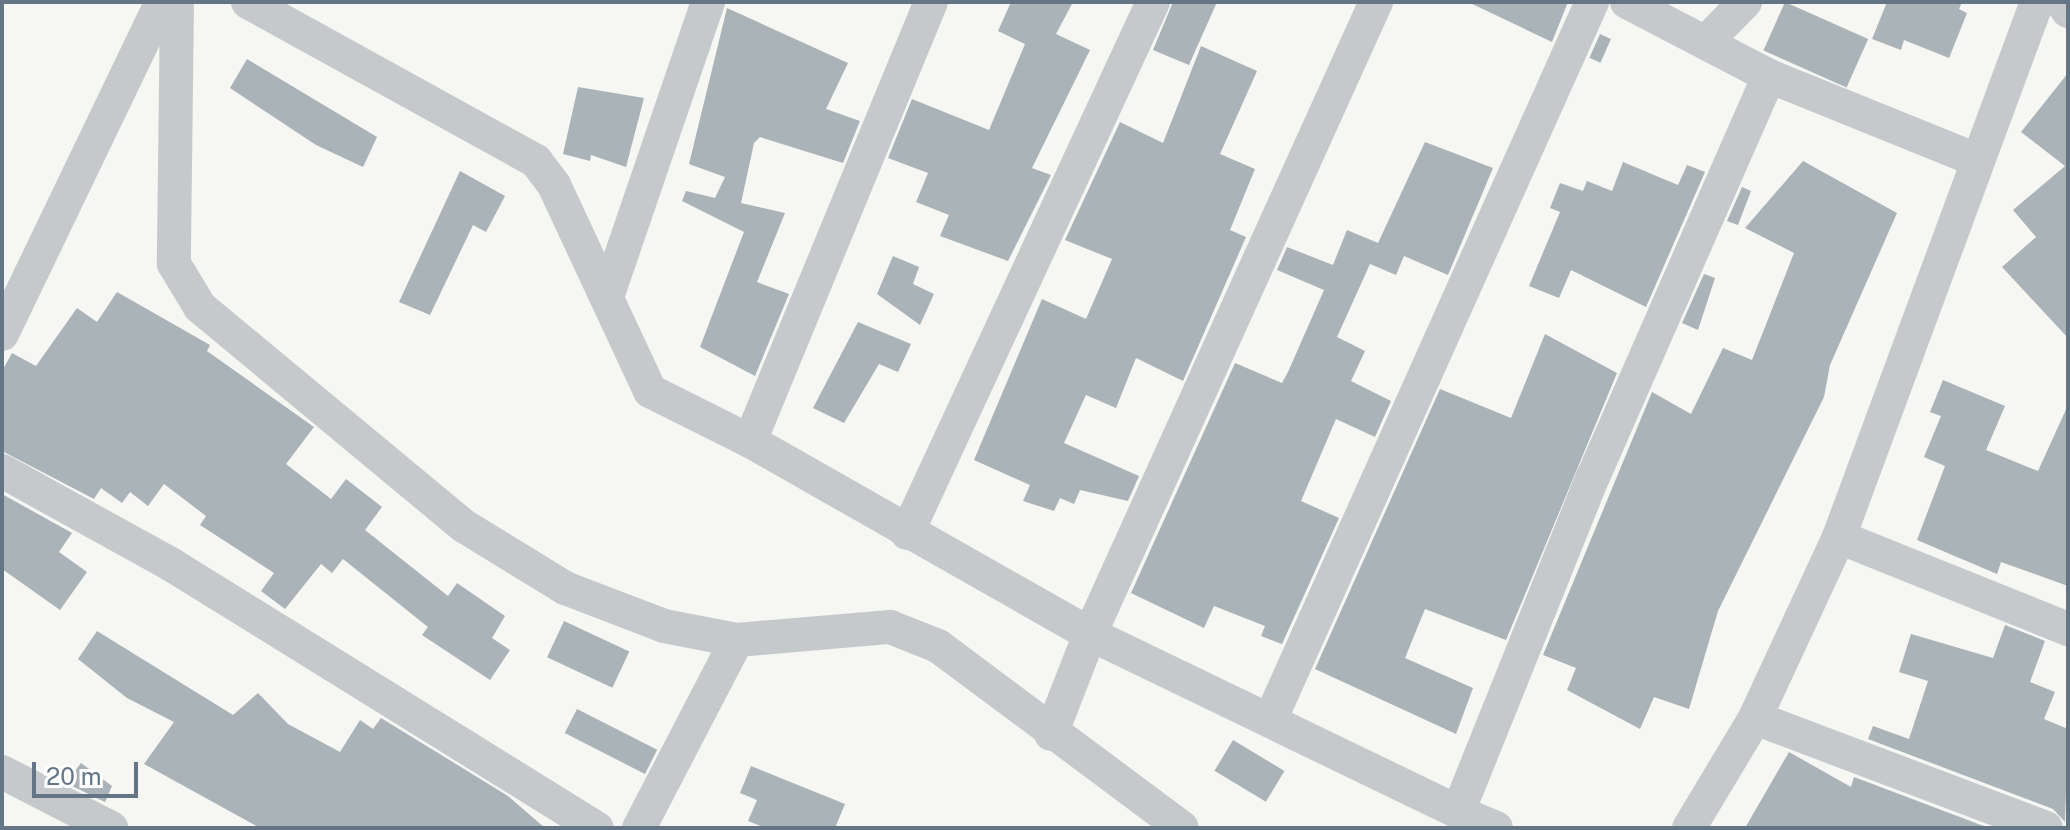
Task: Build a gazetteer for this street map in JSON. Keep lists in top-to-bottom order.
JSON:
{
  "scale_bar": "20 m"
}
